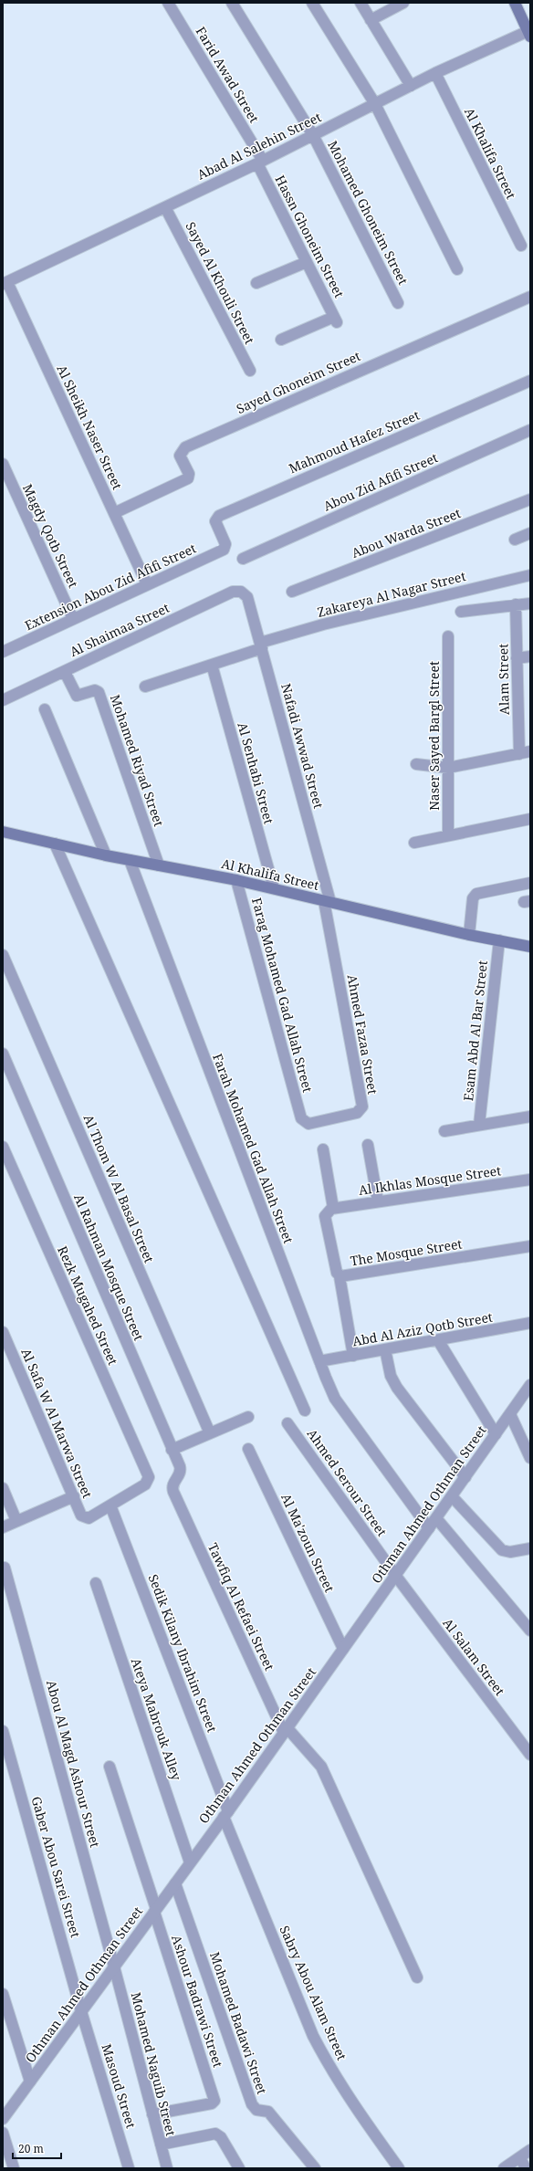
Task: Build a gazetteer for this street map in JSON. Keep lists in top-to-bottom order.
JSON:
{
  "streets": {
    "main road": ["Al Khalifa Street"],
    "street": [
      "Farid Awad Street",
      "Abad Al Salehin Street",
      "Mohamed Ghoneim Street",
      "Hassn Ghoneim Street",
      "Sayed Al Khouli Street",
      "Sayed Ghoneim Street",
      "Al Sheikh Naser Street",
      "Mahmoud Hafez Street",
      "Abou Zid Afifi Street",
      "Abou Warda Street",
      "Magdy Qotb Street",
      "Extension Abou Zid Afifi Street",
      "Zakareya Al Nagar Street",
      "Al Shaimaa Street",
      "Alam Street",
      "Naser Sayed Bargl Street",
      "Nafadi Awwad Street",
      "Mohamed Riyad Street",
      "Al Senhabi Street",
      "Farag Mohamed Gad Allah Street",
      "Esam Abd Al Bar Street",
      "Ahmed Fazaa Street",
      "Farah Mohamed Gad Allah Street",
      "Al Ikhlas Mosque Street",
      "Al Thom W Al Basal Street",
      "The Mosque Street",
      "Al Rahman Mosque Street",
      "Rezk Mugahed Street",
      "Abd Al Aziz Qotb Street",
      "Al Safa W Al Marwa Street",
      "Ahmed Serour Street",
      "Othman Ahmed Othman Street",
      "Al Ma'zoun Street",
      "Tawfiq Al Refaei Street",
      "Sedik Kilany Ibrahim Street",
      "Al Salam Street",
      "Ateya Mabrouk Alley",
      "Abou Al Magd Ashour Street",
      "Gaber Abou Sarei Street",
      "Sabry Abou Alam Street",
      "Ashour Badrawi Street",
      "Mohamed Badawi Street",
      "Mohamed Naguib Street",
      "Masoud Street"
    ]
  },
  "crossings": [
    ["Farid Awad Street", "Abad Al Salehin Street"],
    ["Farid Awad Street", "Hassn Ghoneim Street"],
    ["Abad Al Salehin Street", "Al Khalifa Street"],
    ["Abad Al Salehin Street", "Mohamed Ghoneim Street"],
    ["Abad Al Salehin Street", "Hassn Ghoneim Street"],
    ["Abad Al Salehin Street", "Sayed Al Khouli Street"],
    ["Abad Al Salehin Street", "Al Sheikh Naser Street"],
    ["Al Khalifa Street", "Nafadi Awwad Street"],
    ["Al Khalifa Street", "Mohamed Riyad Street"],
    ["Al Khalifa Street", "Al Senhabi Street"],
    ["Al Khalifa Street", "Farag Mohamed Gad Allah Street"],
    ["Al Khalifa Street", "Esam Abd Al Bar Street"],
    ["Al Khalifa Street", "Ahmed Fazaa Street"],
    ["Al Khalifa Street", "Farah Mohamed Gad Allah Street"],
    ["Sayed Ghoneim Street", "Al Sheikh Naser Street"],
    ["Al Sheikh Naser Street", "Extension Abou Zid Afifi Street"],
    ["Mahmoud Hafez Street", "Extension Abou Zid Afifi Street"],
    ["Magdy Qotb Street", "Extension Abou Zid Afifi Street"],
    ["Zakareya Al Nagar Street", "Nafadi Awwad Street"],
    ["Zakareya Al Nagar Street", "Al Senhabi Street"],
    ["Al Shaimaa Street", "Nafadi Awwad Street"],
    ["Al Shaimaa Street", "Mohamed Riyad Street"],
    ["Nafadi Awwad Street", "Ahmed Fazaa Street"],
    ["Farag Mohamed Gad Allah Street", "Ahmed Fazaa Street"],
    ["Farah Mohamed Gad Allah Street", "Abd Al Aziz Qotb Street"],
    ["Farah Mohamed Gad Allah Street", "Othman Ahmed Othman Street"],
    ["Al Ikhlas Mosque Street", "The Mosque Street"],
    ["Al Rahman Mosque Street", "Tawfiq Al Refaei Street"],
    ["Rezk Mugahed Street", "Al Safa W Al Marwa Street"],
    ["Rezk Mugahed Street", "Sedik Kilany Ibrahim Street"],
    ["Al Safa W Al Marwa Street", "Sedik Kilany Ibrahim Street"],
    ["Ahmed Serour Street", "Othman Ahmed Othman Street"],
    ["Ahmed Serour Street", "Al Salam Street"],
    ["Othman Ahmed Othman Street", "Al Ma'zoun Street"],
    ["Othman Ahmed Othman Street", "Tawfiq Al Refaei Street"],
    ["Othman Ahmed Othman Street", "Sedik Kilany Ibrahim Street"],
    ["Othman Ahmed Othman Street", "Al Salam Street"],
    ["Othman Ahmed Othman Street", "Ateya Mabrouk Alley"],
    ["Othman Ahmed Othman Street", "Abou Al Magd Ashour Street"],
    ["Othman Ahmed Othman Street", "Gaber Abou Sarei Street"],
    ["Othman Ahmed Othman Street", "Sabry Abou Alam Street"],
    ["Othman Ahmed Othman Street", "Ashour Badrawi Street"],
    ["Othman Ahmed Othman Street", "Mohamed Badawi Street"],
    ["Othman Ahmed Othman Street", "Mohamed Naguib Street"],
    ["Othman Ahmed Othman Street", "Masoud Street"],
    ["Sedik Kilany Ibrahim Street", "Sabry Abou Alam Street"],
    ["Abou Al Magd Ashour Street", "Mohamed Naguib Street"],
    ["Gaber Abou Sarei Street", "Masoud Street"],
    ["Ashour Badrawi Street", "Mohamed Naguib Street"]
  ],
  "scale_bar": "20 m"
}
